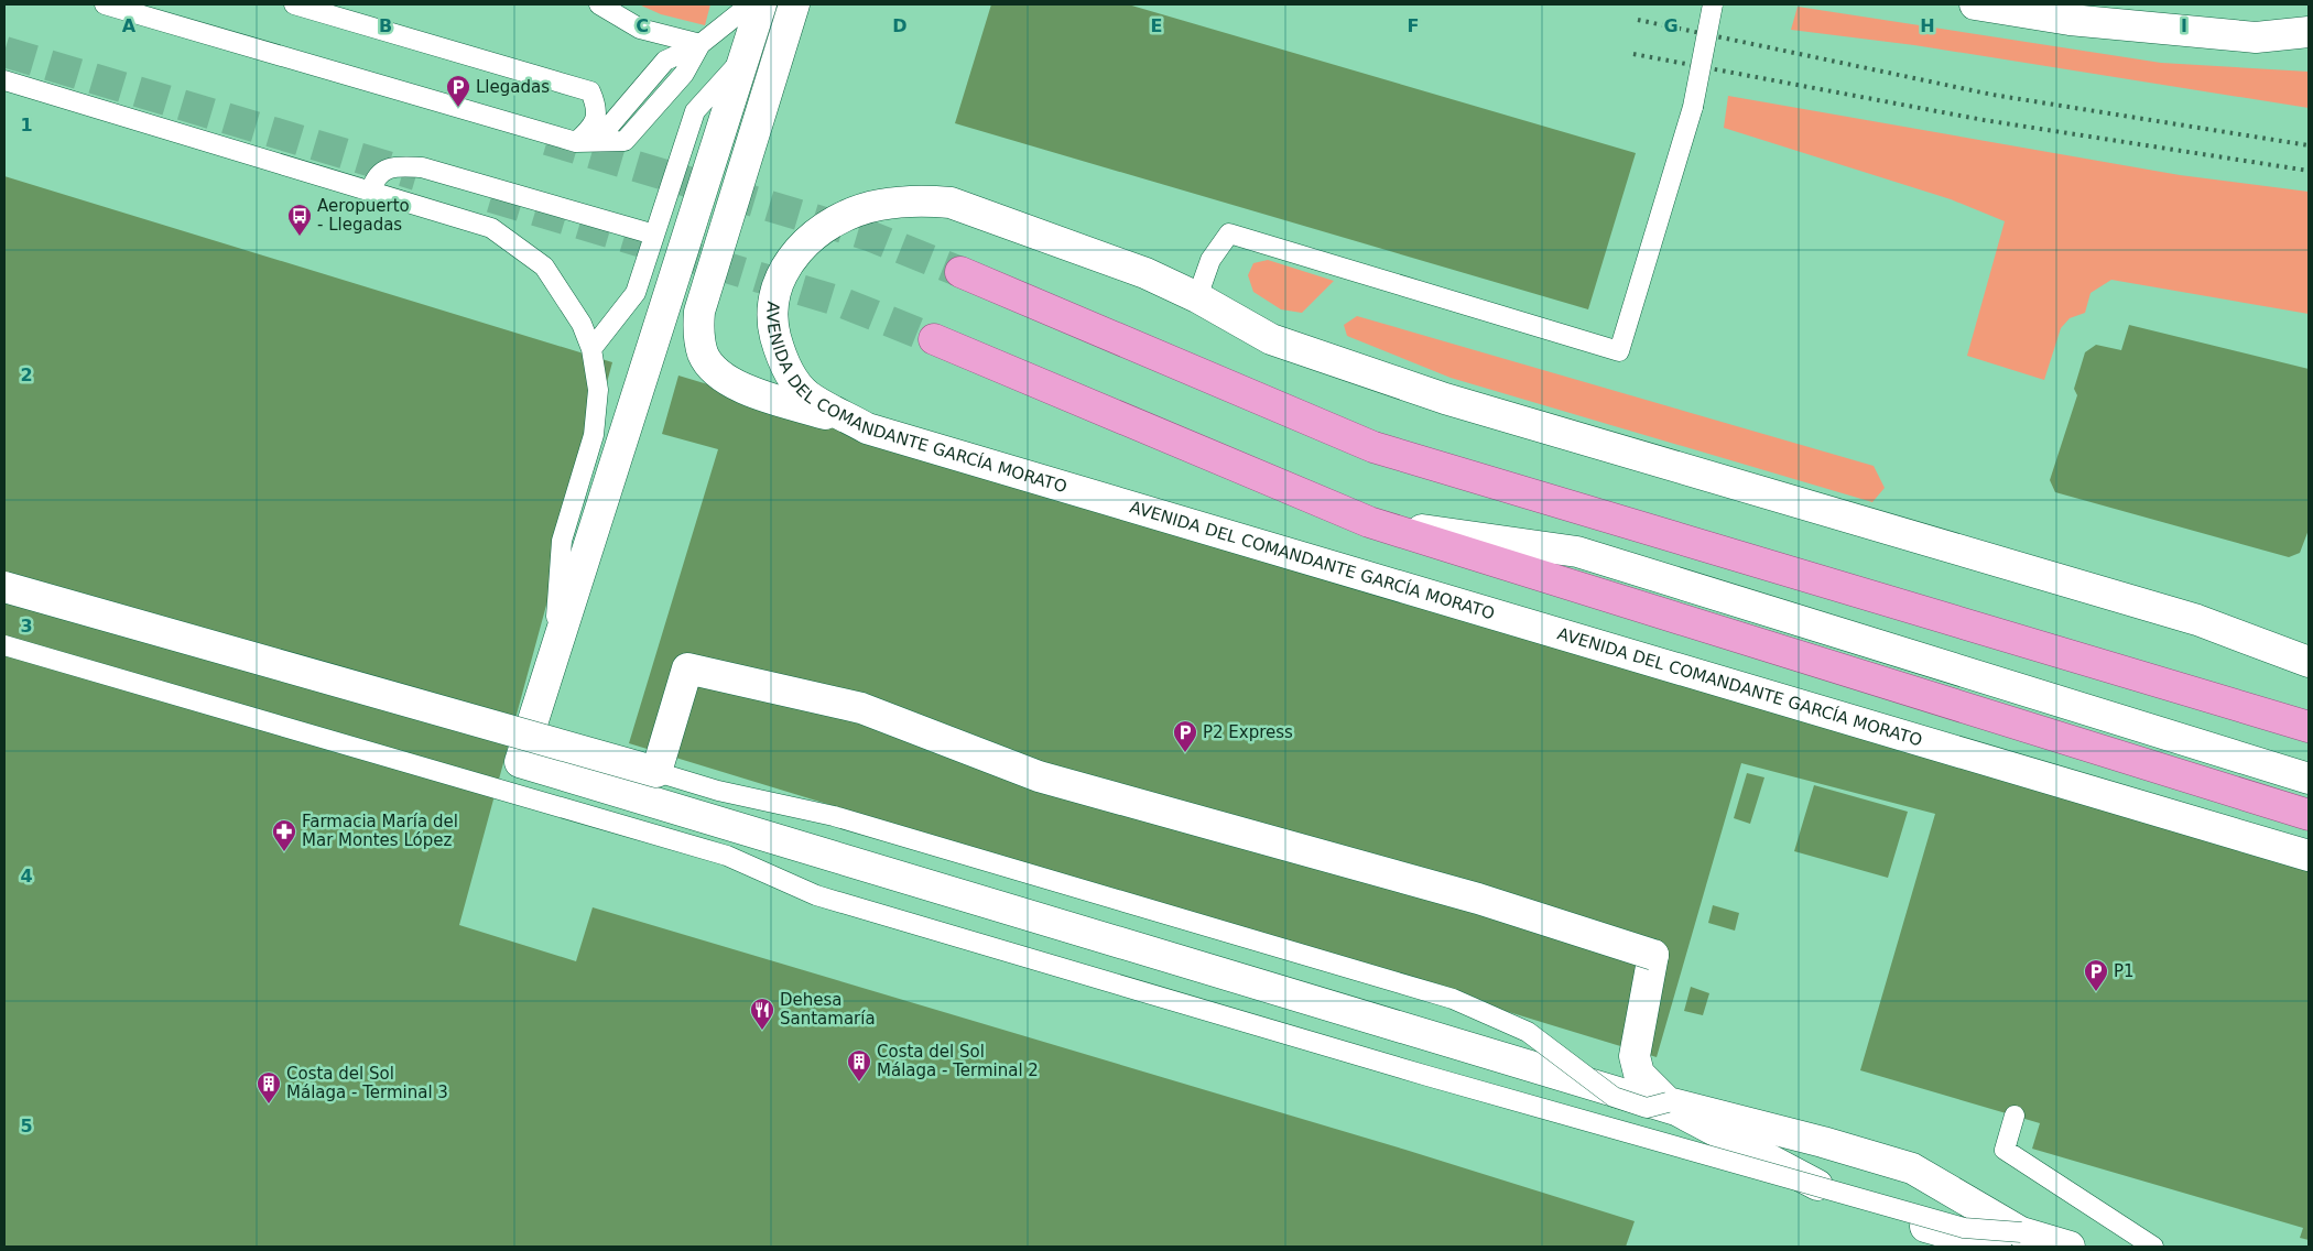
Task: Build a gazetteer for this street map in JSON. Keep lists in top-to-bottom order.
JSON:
{
  "streets": {
    "street": ["AVENIDA DEL COMANDANTE GARCÍA MORATO"]
  },
  "places": {
    "parking": ["Llegadas", "P2 Express", "P1"],
    "bus stop": ["Aeropuerto - Llegadas"],
    "pharmacy": ["Farmacia María del Mar Montes López"],
    "restaurant": ["Dehesa Santamaría"],
    "building": ["Costa del Sol Málaga - Terminal 2", "Costa del Sol Málaga - Terminal 3"]
  },
  "grid": {
    "columns": [
      "A",
      "B",
      "C",
      "D",
      "E",
      "F",
      "G",
      "H",
      "I"
    ],
    "rows": [
      "1",
      "2",
      "3",
      "4",
      "5"
    ]
  }
}
